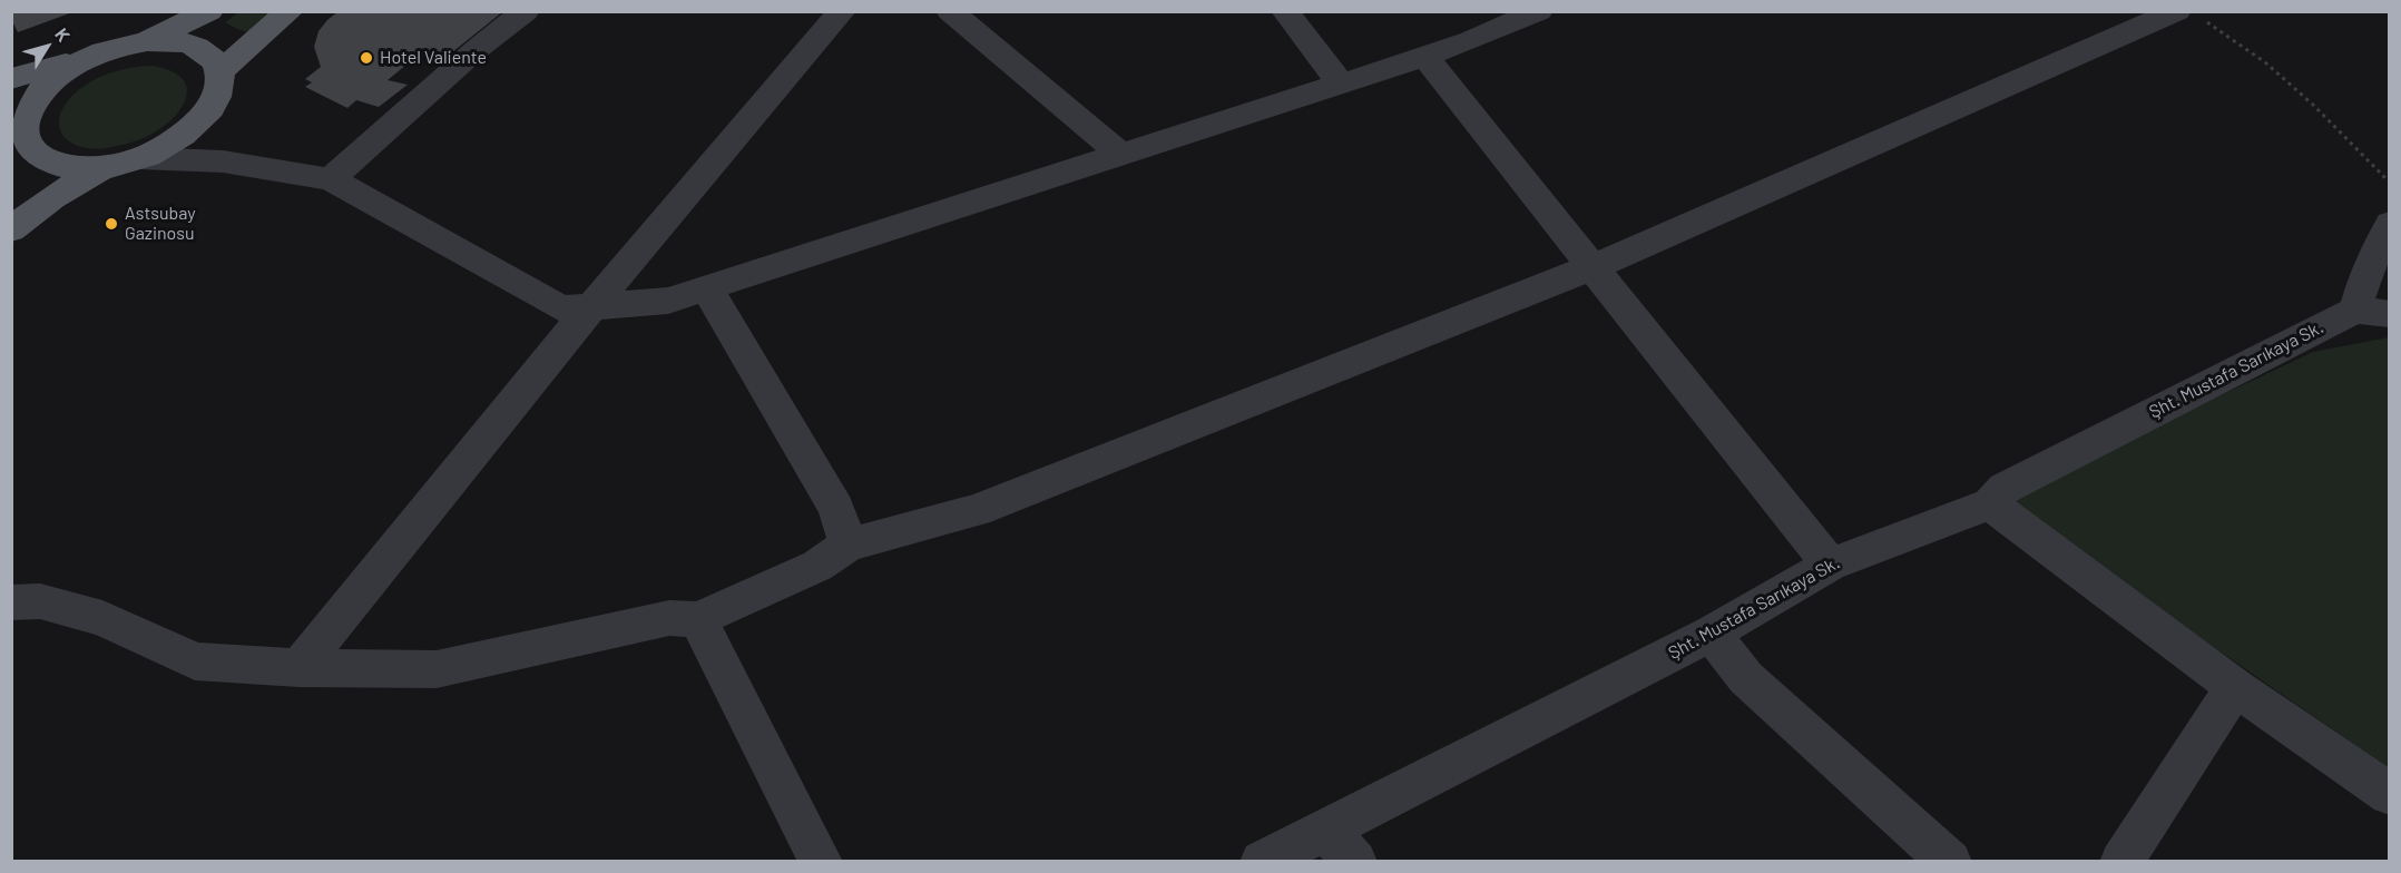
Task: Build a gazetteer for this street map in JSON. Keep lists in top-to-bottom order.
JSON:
{
  "streets": {
    "street": ["Şht. Mustafa Sarıkaya Sk."]
  },
  "places": ["Hotel Valiente", "Astsubay Gazinosu"],
  "north": "top right"
}
